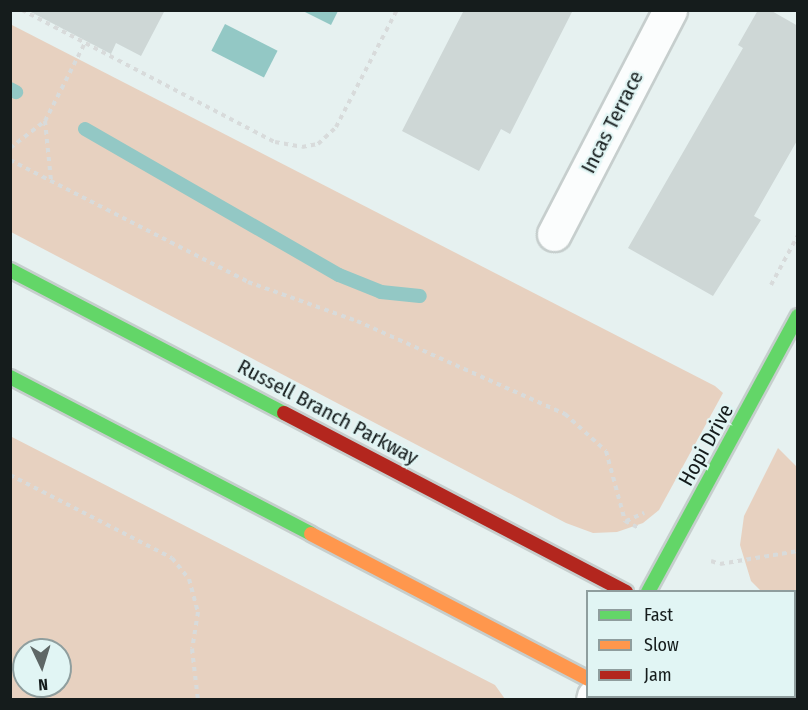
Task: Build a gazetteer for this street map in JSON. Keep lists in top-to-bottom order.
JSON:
{
  "streets": {
    "main road": ["Russell Branch Parkway", "Hopi Drive"],
    "street": ["Incas Terrace"]
  },
  "legend": ["Fast", "Slow", "Jam"],
  "north": "bottom"
}
